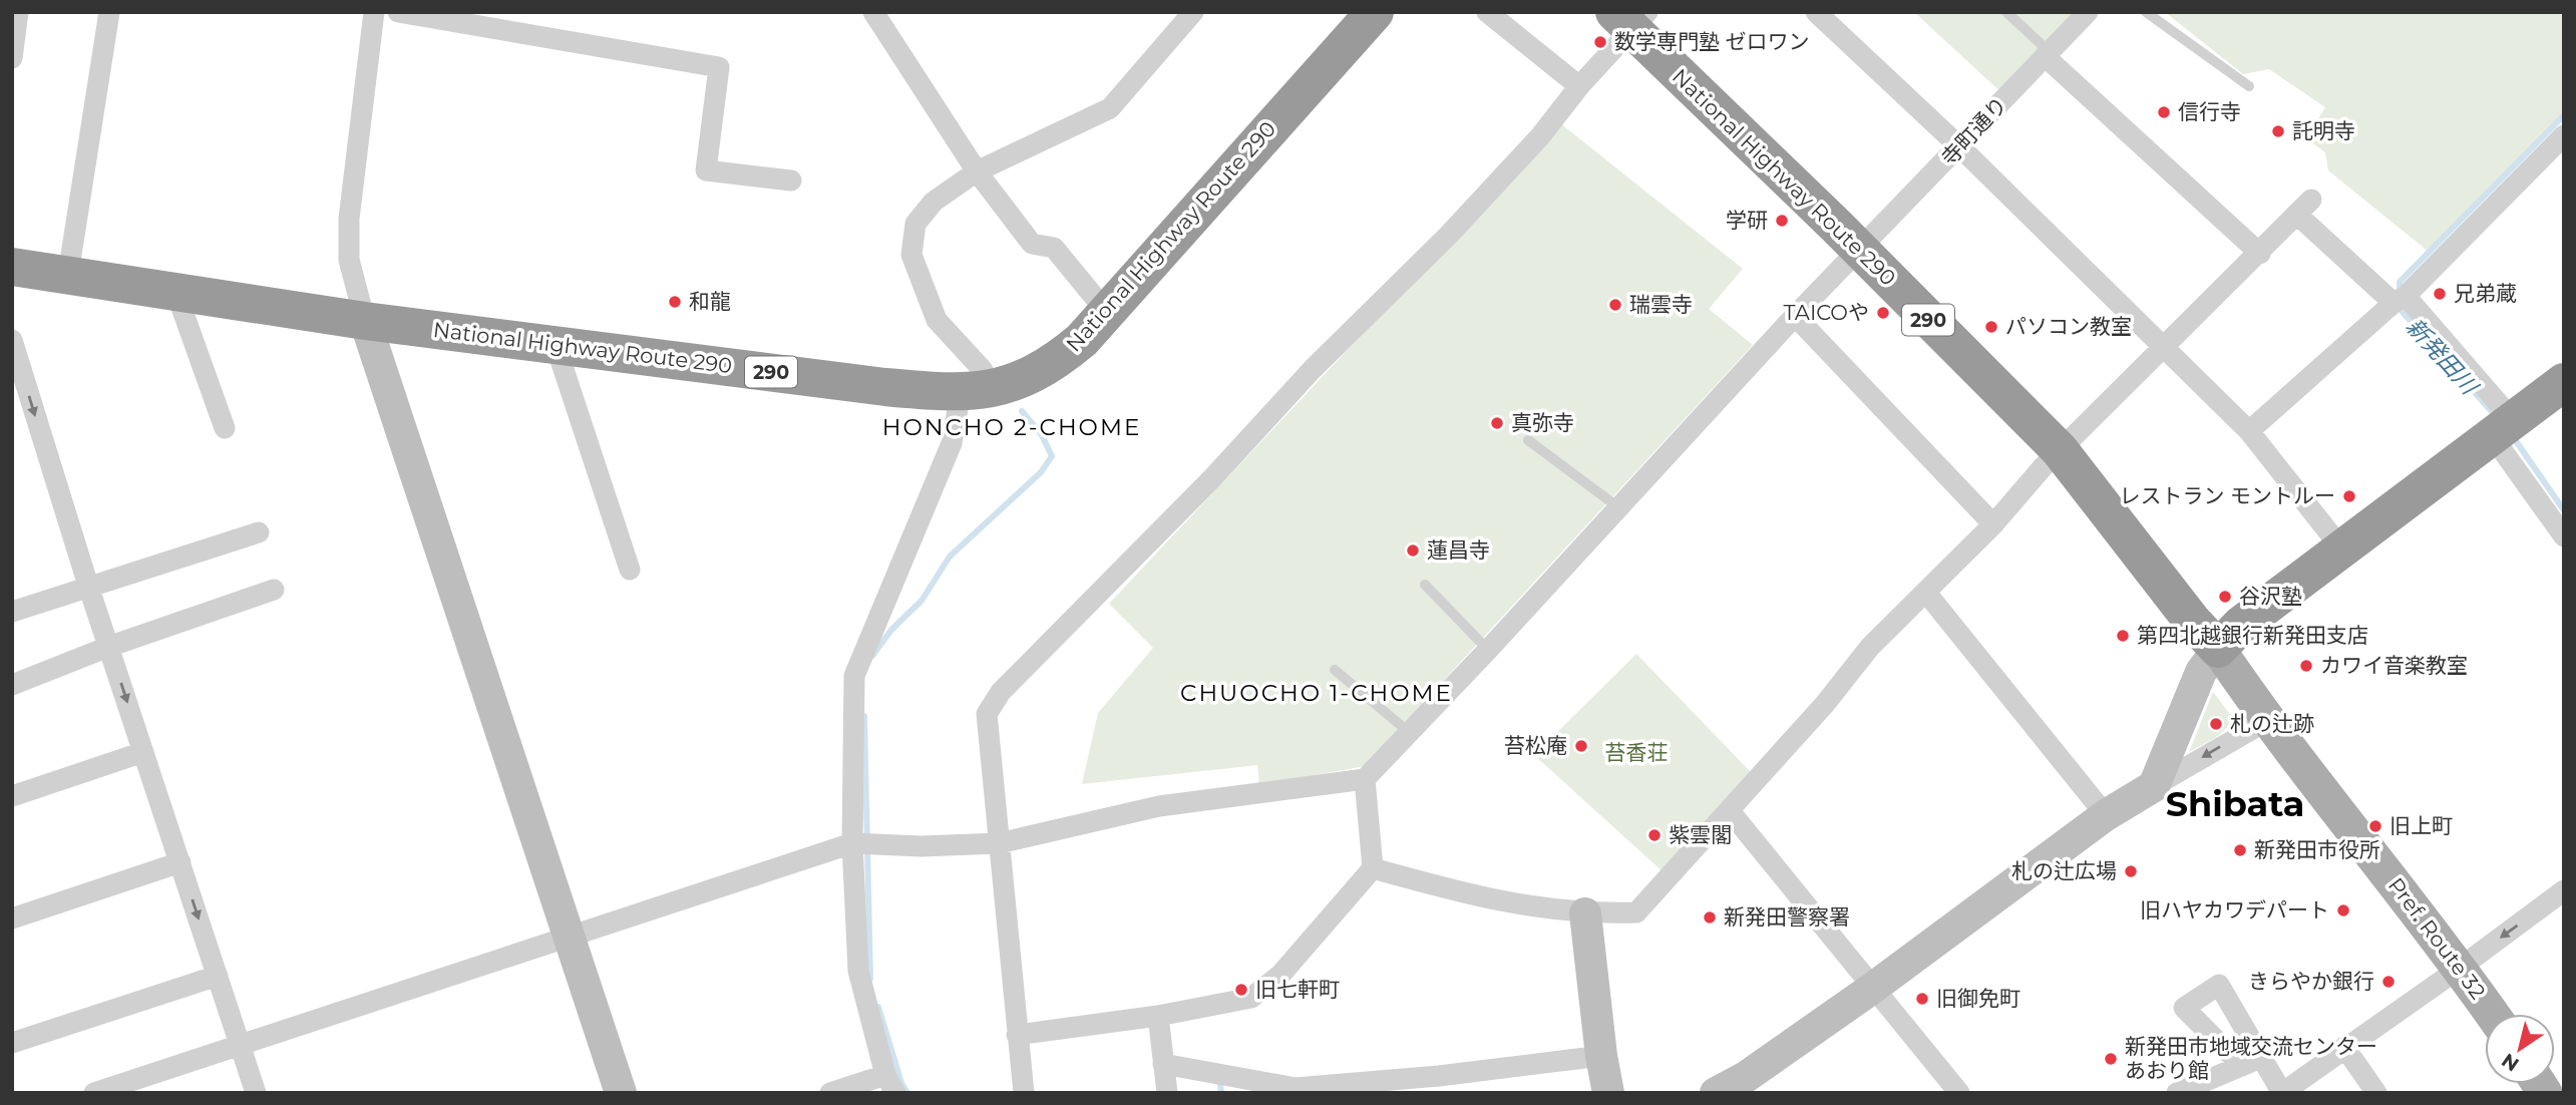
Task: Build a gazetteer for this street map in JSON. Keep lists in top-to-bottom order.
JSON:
{
  "streets": {
    "highway": ["National Highway Route 290", "290"],
    "main road": ["Pref. Route 32"],
    "street": ["寺町通り"]
  },
  "crossings": [
    ["寺町通り", "National Highway Route 290"],
    ["National Highway Route 290", "Pref. Route 32"]
  ],
  "districts": ["HONCHO 2-CHOME", "CHUOCHO 1-CHOME", "Shibata"],
  "water": ["新発田川"],
  "parks": ["苔香荘"],
  "places": [
    "数学専門塾 ゼロワン",
    "信行寺",
    "託明寺",
    "学研",
    "兄弟蔵",
    "和龍",
    "瑞雲寺",
    "TAICOや",
    "パソコン教室",
    "真弥寺",
    "レストラン モントルー",
    "蓮昌寺",
    "谷沢塾",
    "第四北越銀行新発田支店",
    "カワイ音楽教室",
    "札の辻跡",
    "苔松庵",
    "旧上町",
    "紫雲閣",
    "新発田市役所",
    "札の辻広場",
    "旧ハヤカワデパート",
    "新発田警察署",
    "きらやか銀行",
    "旧七軒町",
    "旧御免町",
    "新発田市地域交流センター あおり館"
  ],
  "north": "bottom left"
}
